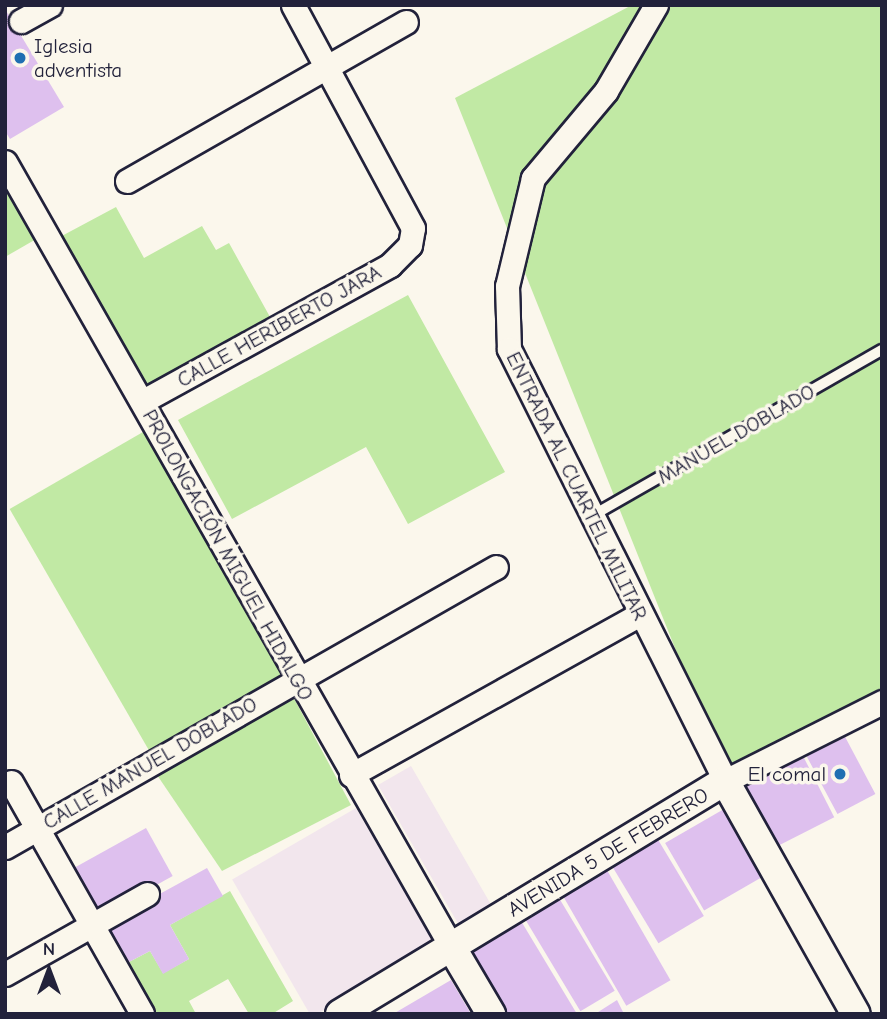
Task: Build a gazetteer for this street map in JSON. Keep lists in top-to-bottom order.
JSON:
{
  "streets": {
    "street": [
      "CALLE HERIBERTO JARA",
      "ENTRADA AL CUARTEL MILITAR",
      "PROLONGACIÓN MIGUEL HIDALGO",
      "CALLE MANUEL DOBLADO",
      "AVENIDA 5 DE FEBRERO"
    ],
    "lane": ["MANUEL DOBLADO"]
  },
  "crossings": [
    ["CALLE HERIBERTO JARA", "PROLONGACIÓN MIGUEL HIDALGO"],
    ["MANUEL DOBLADO", "ENTRADA AL CUARTEL MILITAR"],
    ["ENTRADA AL CUARTEL MILITAR", "AVENIDA 5 DE FEBRERO"],
    ["PROLONGACIÓN MIGUEL HIDALGO", "CALLE MANUEL DOBLADO"],
    ["PROLONGACIÓN MIGUEL HIDALGO", "AVENIDA 5 DE FEBRERO"]
  ],
  "places": ["Iglesia adventista", "El comal"],
  "north": "top"
}
